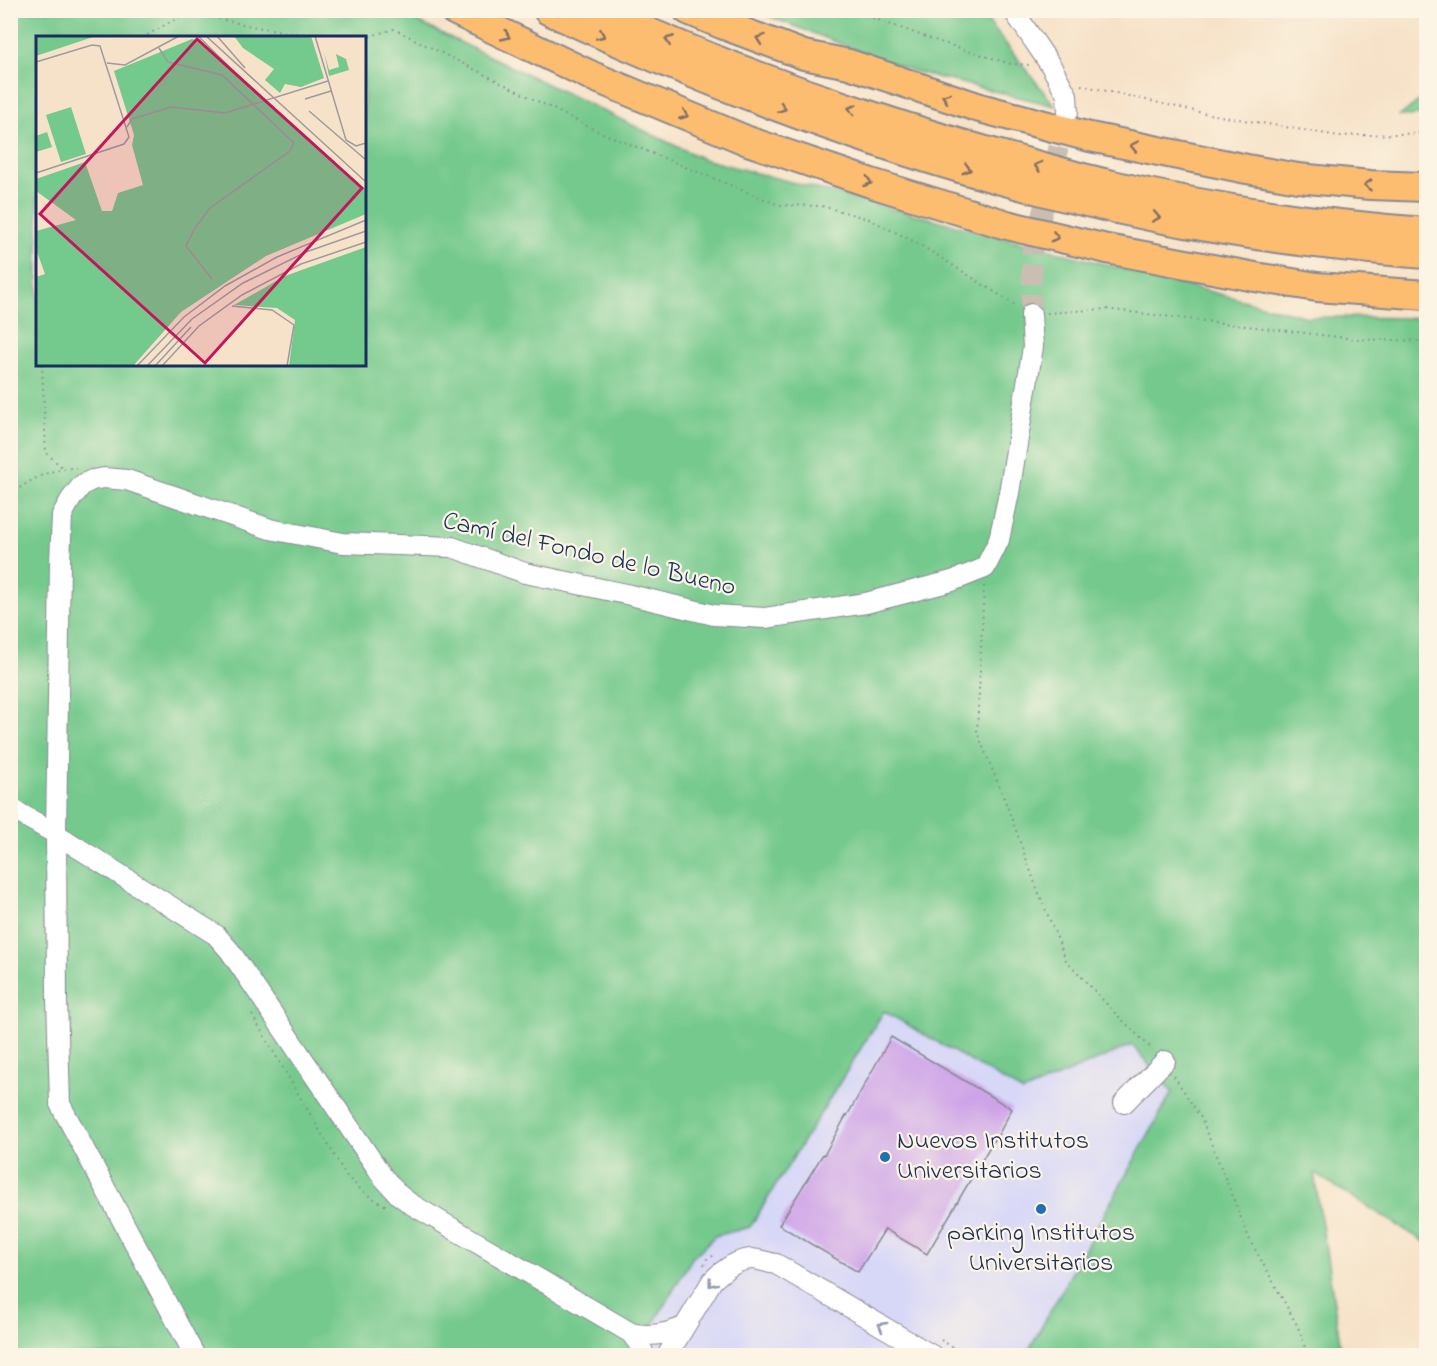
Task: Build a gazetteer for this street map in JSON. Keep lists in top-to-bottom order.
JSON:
{
  "streets": {
    "street": ["Camí del Fondo de lo Bueno"]
  },
  "places": ["Nuevos Institutos Universitarios", "parking Institutos Universitarios"]
}
